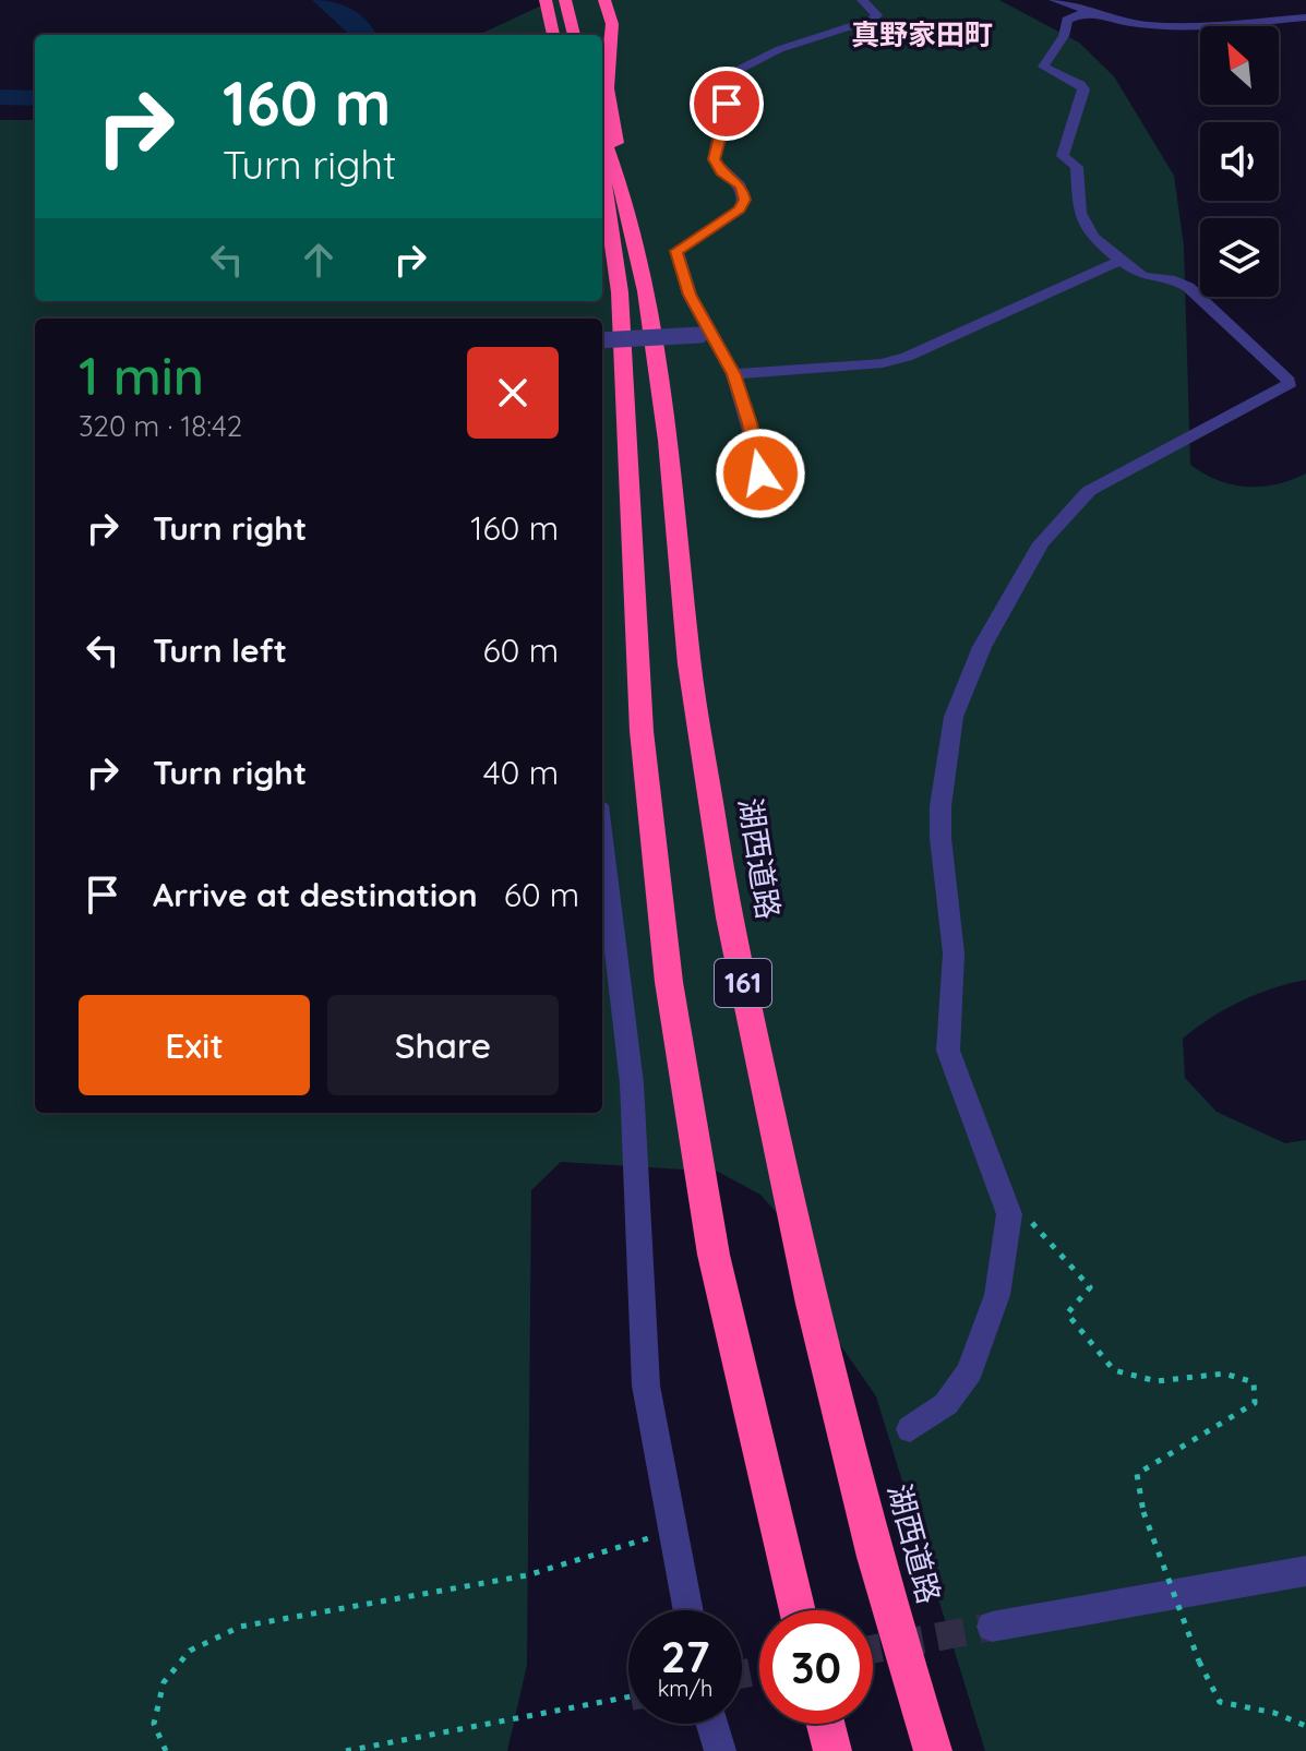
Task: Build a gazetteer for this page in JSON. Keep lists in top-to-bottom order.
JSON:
{
  "streets": {
    "highway": ["湖西道路", "161"]
  },
  "districts": ["真野家田町"],
  "north": "top left",
  "page": {
    "turn": ["160 m", "Turn right"],
    "heading": ["1 min", "320 m · 18:42"],
    "list": [
      {
        "name": "Turn right",
        "value": "160 m"
      },
      {
        "name": "Turn left",
        "value": "60 m"
      },
      {
        "name": "Turn right",
        "value": "40 m"
      },
      {
        "name": "Arrive at destination",
        "value": "60 m"
      }
    ],
    "buttons": ["Exit", "Share"],
    "speed": "27 km/h",
    "limit": "30"
  }
}
